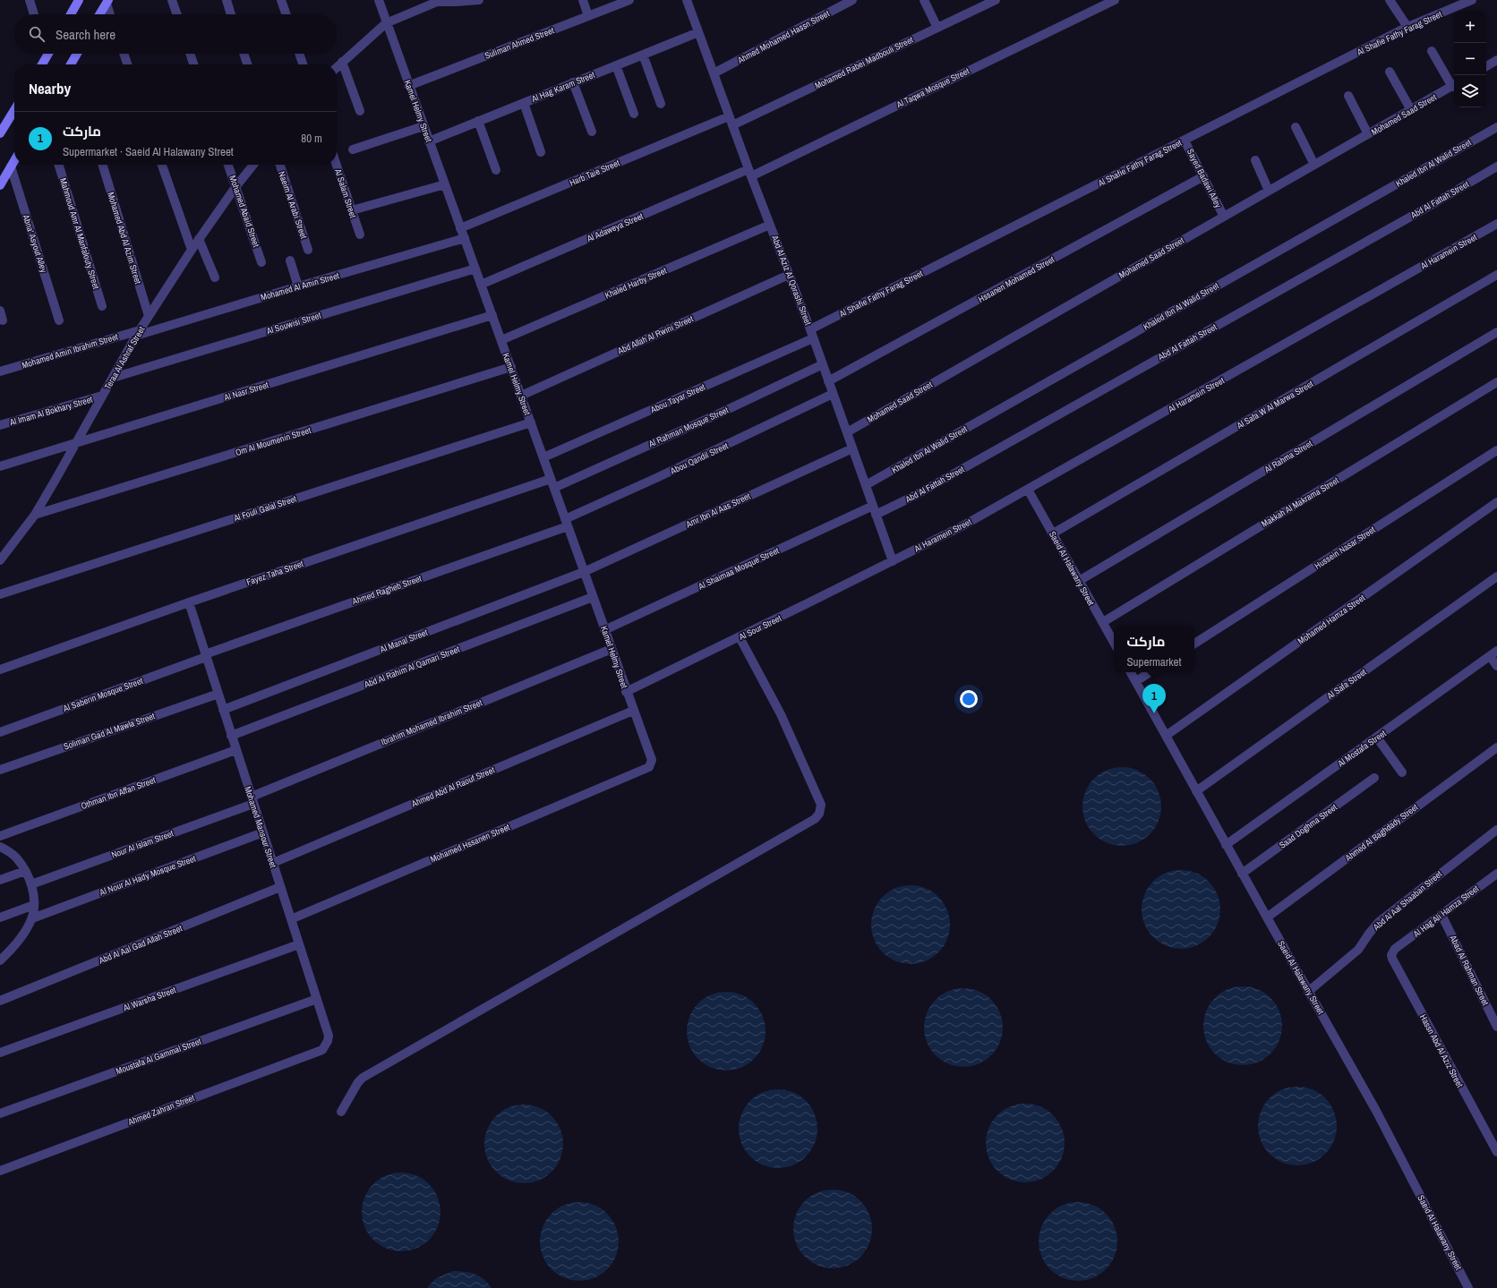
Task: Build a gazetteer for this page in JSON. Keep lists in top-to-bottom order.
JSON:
{
  "streets": {
    "street": [
      "Al Shafie Fathy Farag Street",
      "Ahmed Mohamed Hassn Street",
      "Suliman Ahmed Street",
      "Mohamed Rabei Madbouli Street",
      "Al Hag Karam Street",
      "Al Taqwa Mosque Street",
      "Kamel Helmy Street",
      "Mohamed Saad Street",
      "Khaled Ibn Al Walid Street",
      "Harb Taie Street",
      "Sayed Badawi Alley",
      "Al Salam Street",
      "Abd Al Fattah Street",
      "Naeim Al Arabi Street",
      "Mohamed Abaid Street",
      "Al Adaweya Street",
      "Mahmoud Amr Al Manfalouty Street",
      "Mohamed Abd Al Azim Street",
      "Abna' Asyout Alley",
      "Al Haramein Street",
      "Hssanen Mohamed Street",
      "Abd Al Aziz Al Qorashi Street",
      "Khaled Harby Street",
      "Mohamed Al Amin Street",
      "Al Souwisi Street",
      "Abd Allah Al Rwini Street",
      "Mohamed Amin Ibrahim Street",
      "Teraa Al Ashraf Street",
      "Al Nasr Street",
      "Abou Tayar Street",
      "Al Safa W Al Marwa Street",
      "Al Imam Al Bokhary Street",
      "Al Rahman Mosque Street",
      "Om Al Moumenin Street",
      "Al Rahma Street",
      "Abou Qandil Street",
      "Makkah Al Makrama Street",
      "Al Fouli Galal Street",
      "Amr Ibn Al Aas Street",
      "Hussein Nasar Street",
      "Al Shaimaa Mosque Street",
      "Saeid Al Halawany Street",
      "Fayez Taha Street",
      "Ahmed Ragheb Street",
      "Mohamed Hamza Street",
      "Al Sour Street",
      "Al Manal Street",
      "Abd Al Rahim Al Qamari Street",
      "Al Safa Street",
      "Al Saberin Mosque Street",
      "Ibrahim Mohamed Ibrahim Street",
      "Soliman Gad Al Mawla Street",
      "Al Mostafa Street",
      "Ahmed Abd Al Raouf Street",
      "Othman Ibn Affan Street",
      "Saad Doghma Street",
      "Mohamed Mansour Street",
      "Ahmed Al Baghdady Street",
      "Mohamed Hssanen Street",
      "Nour Al Islam Street",
      "Al Nour Al Hady Mosque Street",
      "Abd Al Aal Shaaban Street",
      "Al Hag Ali Hamza Street",
      "Abd Al Aal Gad Allah Street",
      "Abad Al Rahman Street",
      "Al Warsha Street",
      "Hassn Abd Al Aziz Street",
      "Moustafa Al Gammal Street",
      "Ahmed Zahran Street"
    ]
  },
  "crossings": [
    ["Al Shafie Fathy Farag Street", "Sayed Badawi Alley"],
    ["Al Shafie Fathy Farag Street", "Abd Al Aziz Al Qorashi Street"],
    ["Ahmed Mohamed Hassn Street", "Abd Al Aziz Al Qorashi Street"],
    ["Suliman Ahmed Street", "Kamel Helmy Street"],
    ["Mohamed Rabei Madbouli Street", "Abd Al Aziz Al Qorashi Street"],
    ["Al Hag Karam Street", "Kamel Helmy Street"],
    ["Al Hag Karam Street", "Abd Al Aziz Al Qorashi Street"],
    ["Al Taqwa Mosque Street", "Al Adaweya Street"],
    ["Al Taqwa Mosque Street", "Abd Al Aziz Al Qorashi Street"],
    ["Kamel Helmy Street", "Harb Taie Street"],
    ["Kamel Helmy Street", "Al Adaweya Street"],
    ["Kamel Helmy Street", "Khaled Harby Street"],
    ["Kamel Helmy Street", "Mohamed Al Amin Street"],
    ["Kamel Helmy Street", "Al Souwisi Street"],
    ["Kamel Helmy Street", "Abd Allah Al Rwini Street"],
    ["Kamel Helmy Street", "Al Nasr Street"],
    ["Kamel Helmy Street", "Abou Tayar Street"],
    ["Kamel Helmy Street", "Al Rahman Mosque Street"],
    ["Kamel Helmy Street", "Om Al Moumenin Street"],
    ["Kamel Helmy Street", "Abou Qandil Street"],
    ["Kamel Helmy Street", "Al Fouli Galal Street"],
    ["Kamel Helmy Street", "Amr Ibn Al Aas Street"],
    ["Kamel Helmy Street", "Al Shaimaa Mosque Street"],
    ["Kamel Helmy Street", "Fayez Taha Street"],
    ["Kamel Helmy Street", "Ahmed Ragheb Street"],
    ["Kamel Helmy Street", "Al Sour Street"],
    ["Kamel Helmy Street", "Al Manal Street"],
    ["Kamel Helmy Street", "Abd Al Rahim Al Qamari Street"],
    ["Kamel Helmy Street", "Ibrahim Mohamed Ibrahim Street"],
    ["Kamel Helmy Street", "Ahmed Abd Al Raouf Street"],
    ["Kamel Helmy Street", "Mohamed Hssanen Street"],
    ["Mohamed Saad Street", "Sayed Badawi Alley"],
    ["Mohamed Saad Street", "Abd Al Aziz Al Qorashi Street"],
    ["Khaled Ibn Al Walid Street", "Abd Al Aziz Al Qorashi Street"],
    ["Harb Taie Street", "Abd Al Aziz Al Qorashi Street"],
    ["Sayed Badawi Alley", "Hssanen Mohamed Street"],
    ["Abd Al Fattah Street", "Abd Al Aziz Al Qorashi Street"],
    ["Mohamed Abaid Street", "Teraa Al Ashraf Street"],
    ["Al Adaweya Street", "Abd Al Aziz Al Qorashi Street"],
    ["Mohamed Abd Al Azim Street", "Teraa Al Ashraf Street"],
    ["Al Haramein Street", "Abd Al Aziz Al Qorashi Street"],
    ["Al Haramein Street", "Saeid Al Halawany Street"],
    ["Al Haramein Street", "Al Sour Street"],
    ["Hssanen Mohamed Street", "Abd Al Aziz Al Qorashi Street"],
    ["Abd Al Aziz Al Qorashi Street", "Khaled Harby Street"],
    ["Abd Al Aziz Al Qorashi Street", "Abd Allah Al Rwini Street"],
    ["Abd Al Aziz Al Qorashi Street", "Abou Tayar Street"],
    ["Abd Al Aziz Al Qorashi Street", "Al Rahman Mosque Street"],
    ["Abd Al Aziz Al Qorashi Street", "Abou Qandil Street"],
    ["Abd Al Aziz Al Qorashi Street", "Amr Ibn Al Aas Street"],
    ["Abd Al Aziz Al Qorashi Street", "Al Shaimaa Mosque Street"],
    ["Abd Al Aziz Al Qorashi Street", "Al Sour Street"],
    ["Mohamed Al Amin Street", "Mohamed Amin Ibrahim Street"],
    ["Mohamed Al Amin Street", "Teraa Al Ashraf Street"],
    ["Al Souwisi Street", "Teraa Al Ashraf Street"],
    ["Mohamed Amin Ibrahim Street", "Teraa Al Ashraf Street"],
    ["Teraa Al Ashraf Street", "Al Nasr Street"],
    ["Teraa Al Ashraf Street", "Al Imam Al Bokhary Street"],
    ["Teraa Al Ashraf Street", "Om Al Moumenin Street"],
    ["Al Safa W Al Marwa Street", "Saeid Al Halawany Street"],
    ["Al Rahma Street", "Saeid Al Halawany Street"],
    ["Abou Qandil Street", "Ahmed Ragheb Street"],
    ["Makkah Al Makrama Street", "Saeid Al Halawany Street"],
    ["Amr Ibn Al Aas Street", "Al Manal Street"],
    ["Saeid Al Halawany Street", "Mohamed Hamza Street"],
    ["Saeid Al Halawany Street", "Al Safa Street"],
    ["Saeid Al Halawany Street", "Al Mostafa Street"],
    ["Saeid Al Halawany Street", "Saad Doghma Street"],
    ["Saeid Al Halawany Street", "Ahmed Al Baghdady Street"],
    ["Saeid Al Halawany Street", "Abd Al Aal Shaaban Street"],
    ["Fayez Taha Street", "Mohamed Mansour Street"],
    ["Ahmed Ragheb Street", "Al Saberin Mosque Street"],
    ["Ahmed Ragheb Street", "Mohamed Mansour Street"],
    ["Al Manal Street", "Mohamed Mansour Street"],
    ["Abd Al Rahim Al Qamari Street", "Mohamed Mansour Street"],
    ["Al Saberin Mosque Street", "Mohamed Mansour Street"],
    ["Ibrahim Mohamed Ibrahim Street", "Mohamed Mansour Street"],
    ["Ibrahim Mohamed Ibrahim Street", "Nour Al Islam Street"],
    ["Soliman Gad Al Mawla Street", "Mohamed Mansour Street"],
    ["Ahmed Abd Al Raouf Street", "Mohamed Mansour Street"],
    ["Othman Ibn Affan Street", "Mohamed Mansour Street"],
    ["Mohamed Mansour Street", "Mohamed Hssanen Street"],
    ["Mohamed Mansour Street", "Nour Al Islam Street"],
    ["Mohamed Mansour Street", "Al Nour Al Hady Mosque Street"],
    ["Mohamed Mansour Street", "Abd Al Aal Gad Allah Street"],
    ["Mohamed Mansour Street", "Al Warsha Street"],
    ["Mohamed Mansour Street", "Moustafa Al Gammal Street"],
    ["Mohamed Mansour Street", "Ahmed Zahran Street"],
    ["Al Hag Ali Hamza Street", "Abad Al Rahman Street"],
    ["Al Hag Ali Hamza Street", "Hassn Abd Al Aziz Street"]
  ],
  "page": {
    "map_buttons": ["+", "−"],
    "search": "Search here",
    "heading": "Nearby",
    "list": [
      {
        "mark": "1",
        "name": "ماركت",
        "note": "Supermarket · Saeid Al Halawany Street",
        "value": "80 m"
      }
    ],
    "popup": ["ماركت", "Supermarket"],
    "pins": "1"
  }
}
